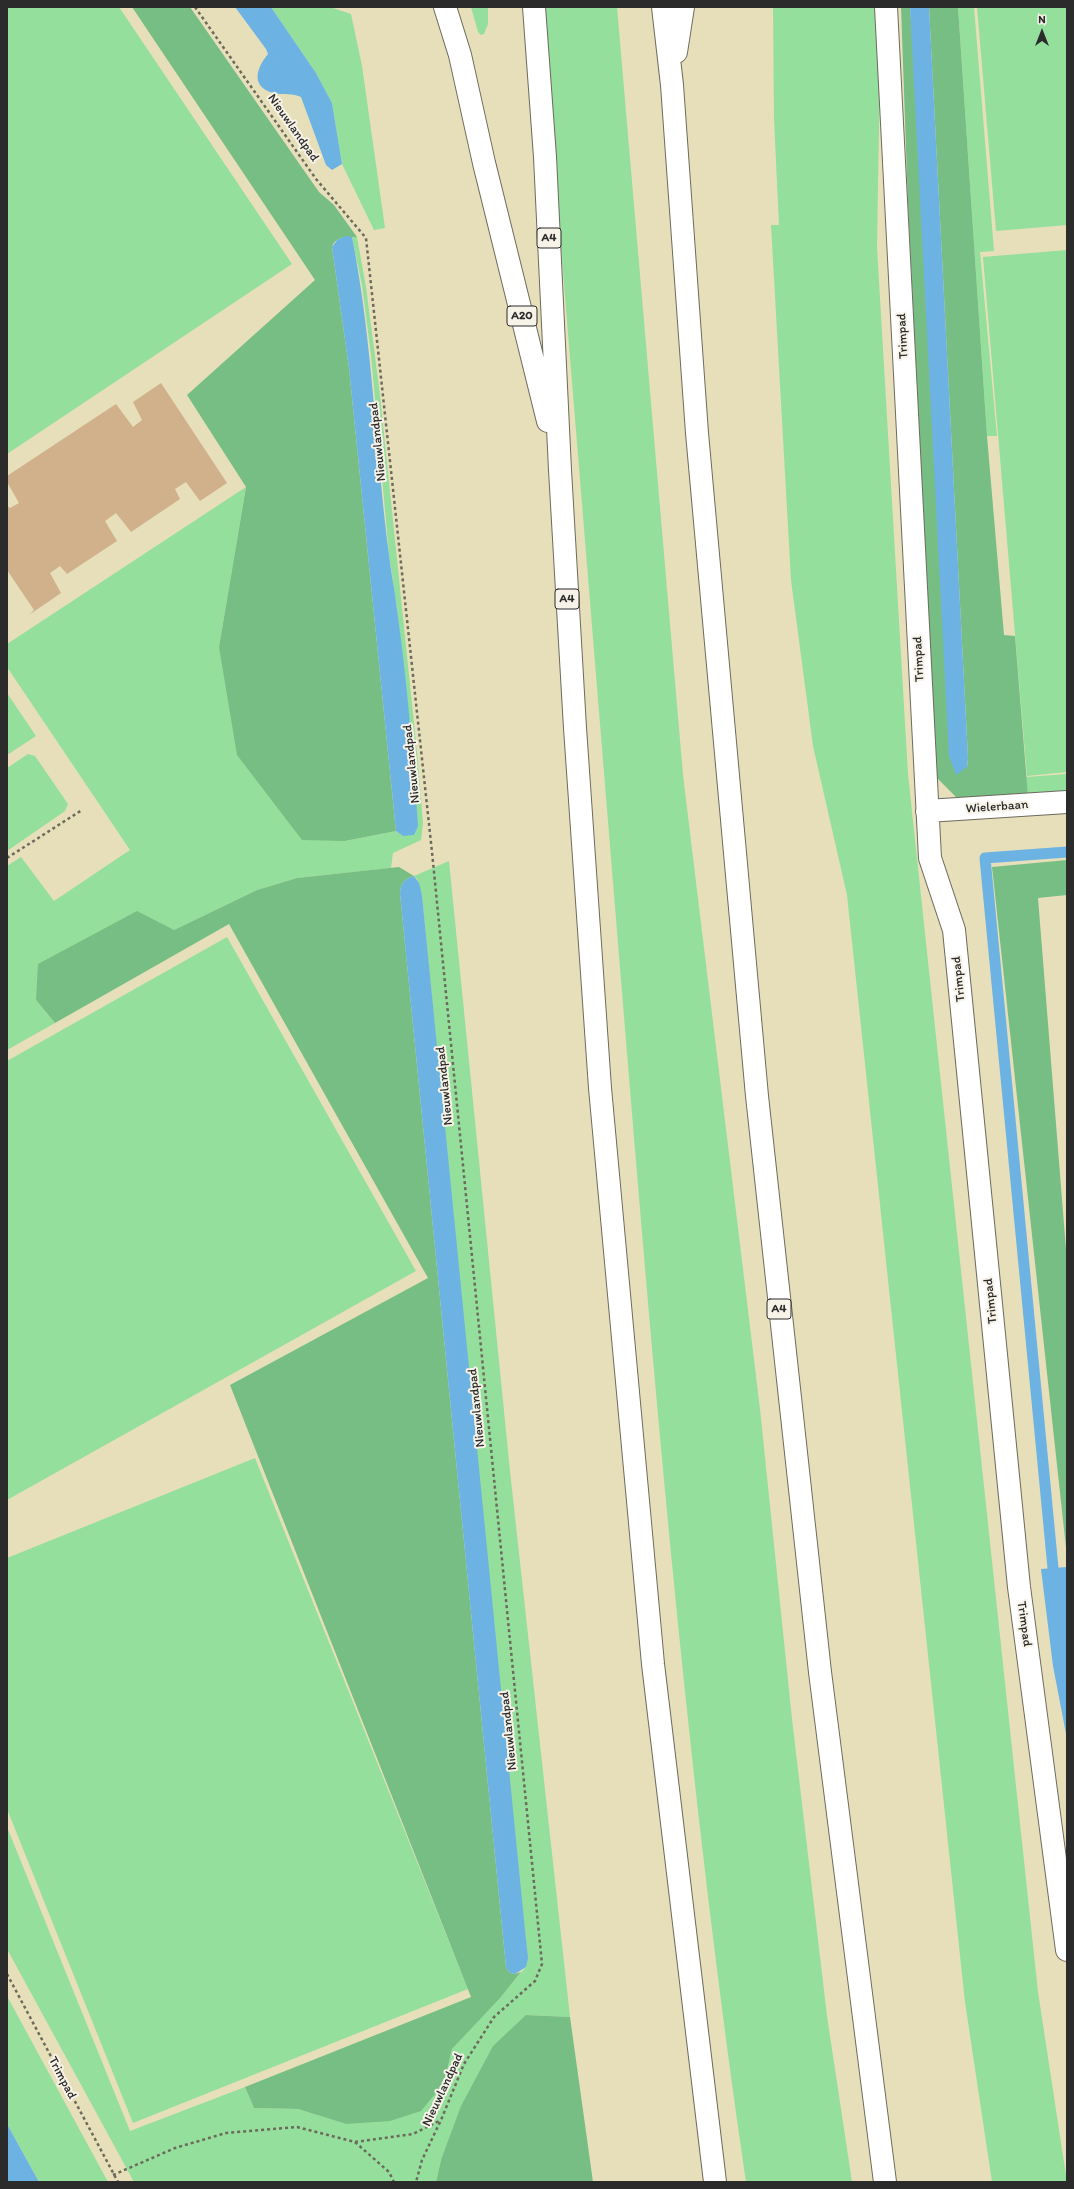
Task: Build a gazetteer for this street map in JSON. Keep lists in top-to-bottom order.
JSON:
{
  "streets": {
    "main road": [
      "A4",
      "A20",
      "Trimpad",
      "Wielerbaan"
    ],
    "path": ["Nieuwlandpad"]
  },
  "crossings": [
    ["A4", "A20"],
    ["Trimpad", "Wielerbaan"]
  ],
  "north": "top"
}
